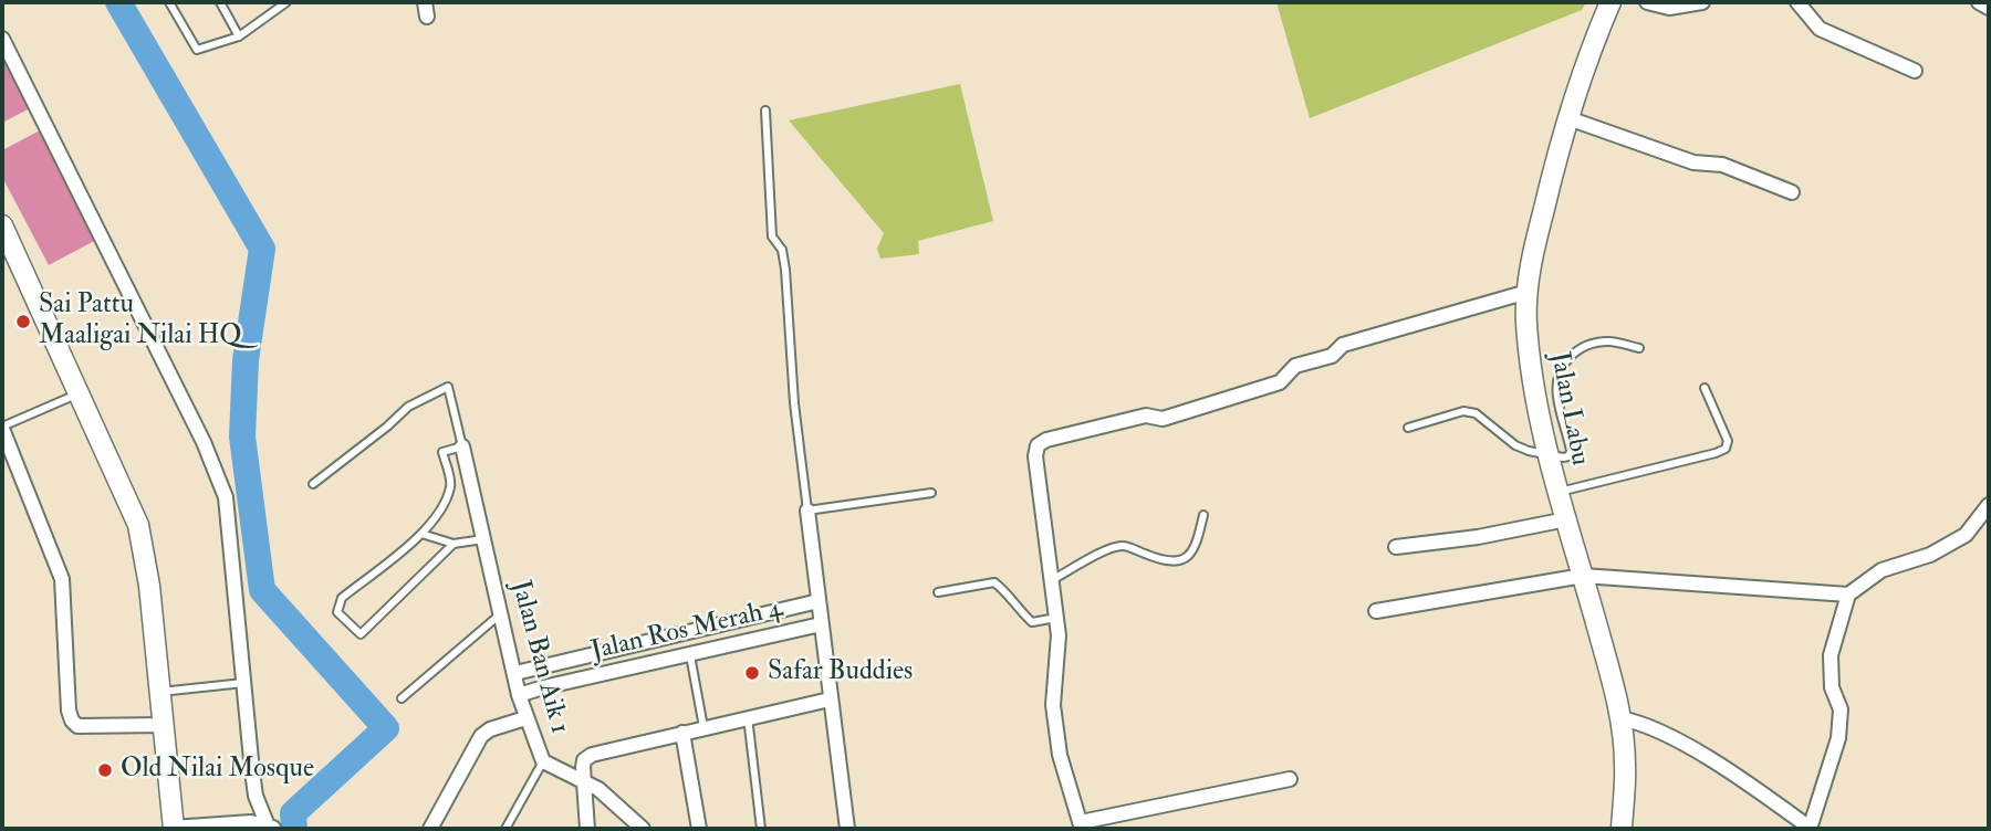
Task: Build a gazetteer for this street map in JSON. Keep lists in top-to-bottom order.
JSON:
{
  "streets": {
    "main road": ["Jalan Labu"],
    "street": ["Jalan Ros Merah 4", "Jalan Ban Aik 1"]
  },
  "crossings": [
    ["Jalan Ros Merah 4", "Jalan Ban Aik 1"]
  ],
  "places": ["Sai Pattu Maaligai Nilai HQ", "Safar Buddies", "Old Nilai Mosque"]
}
